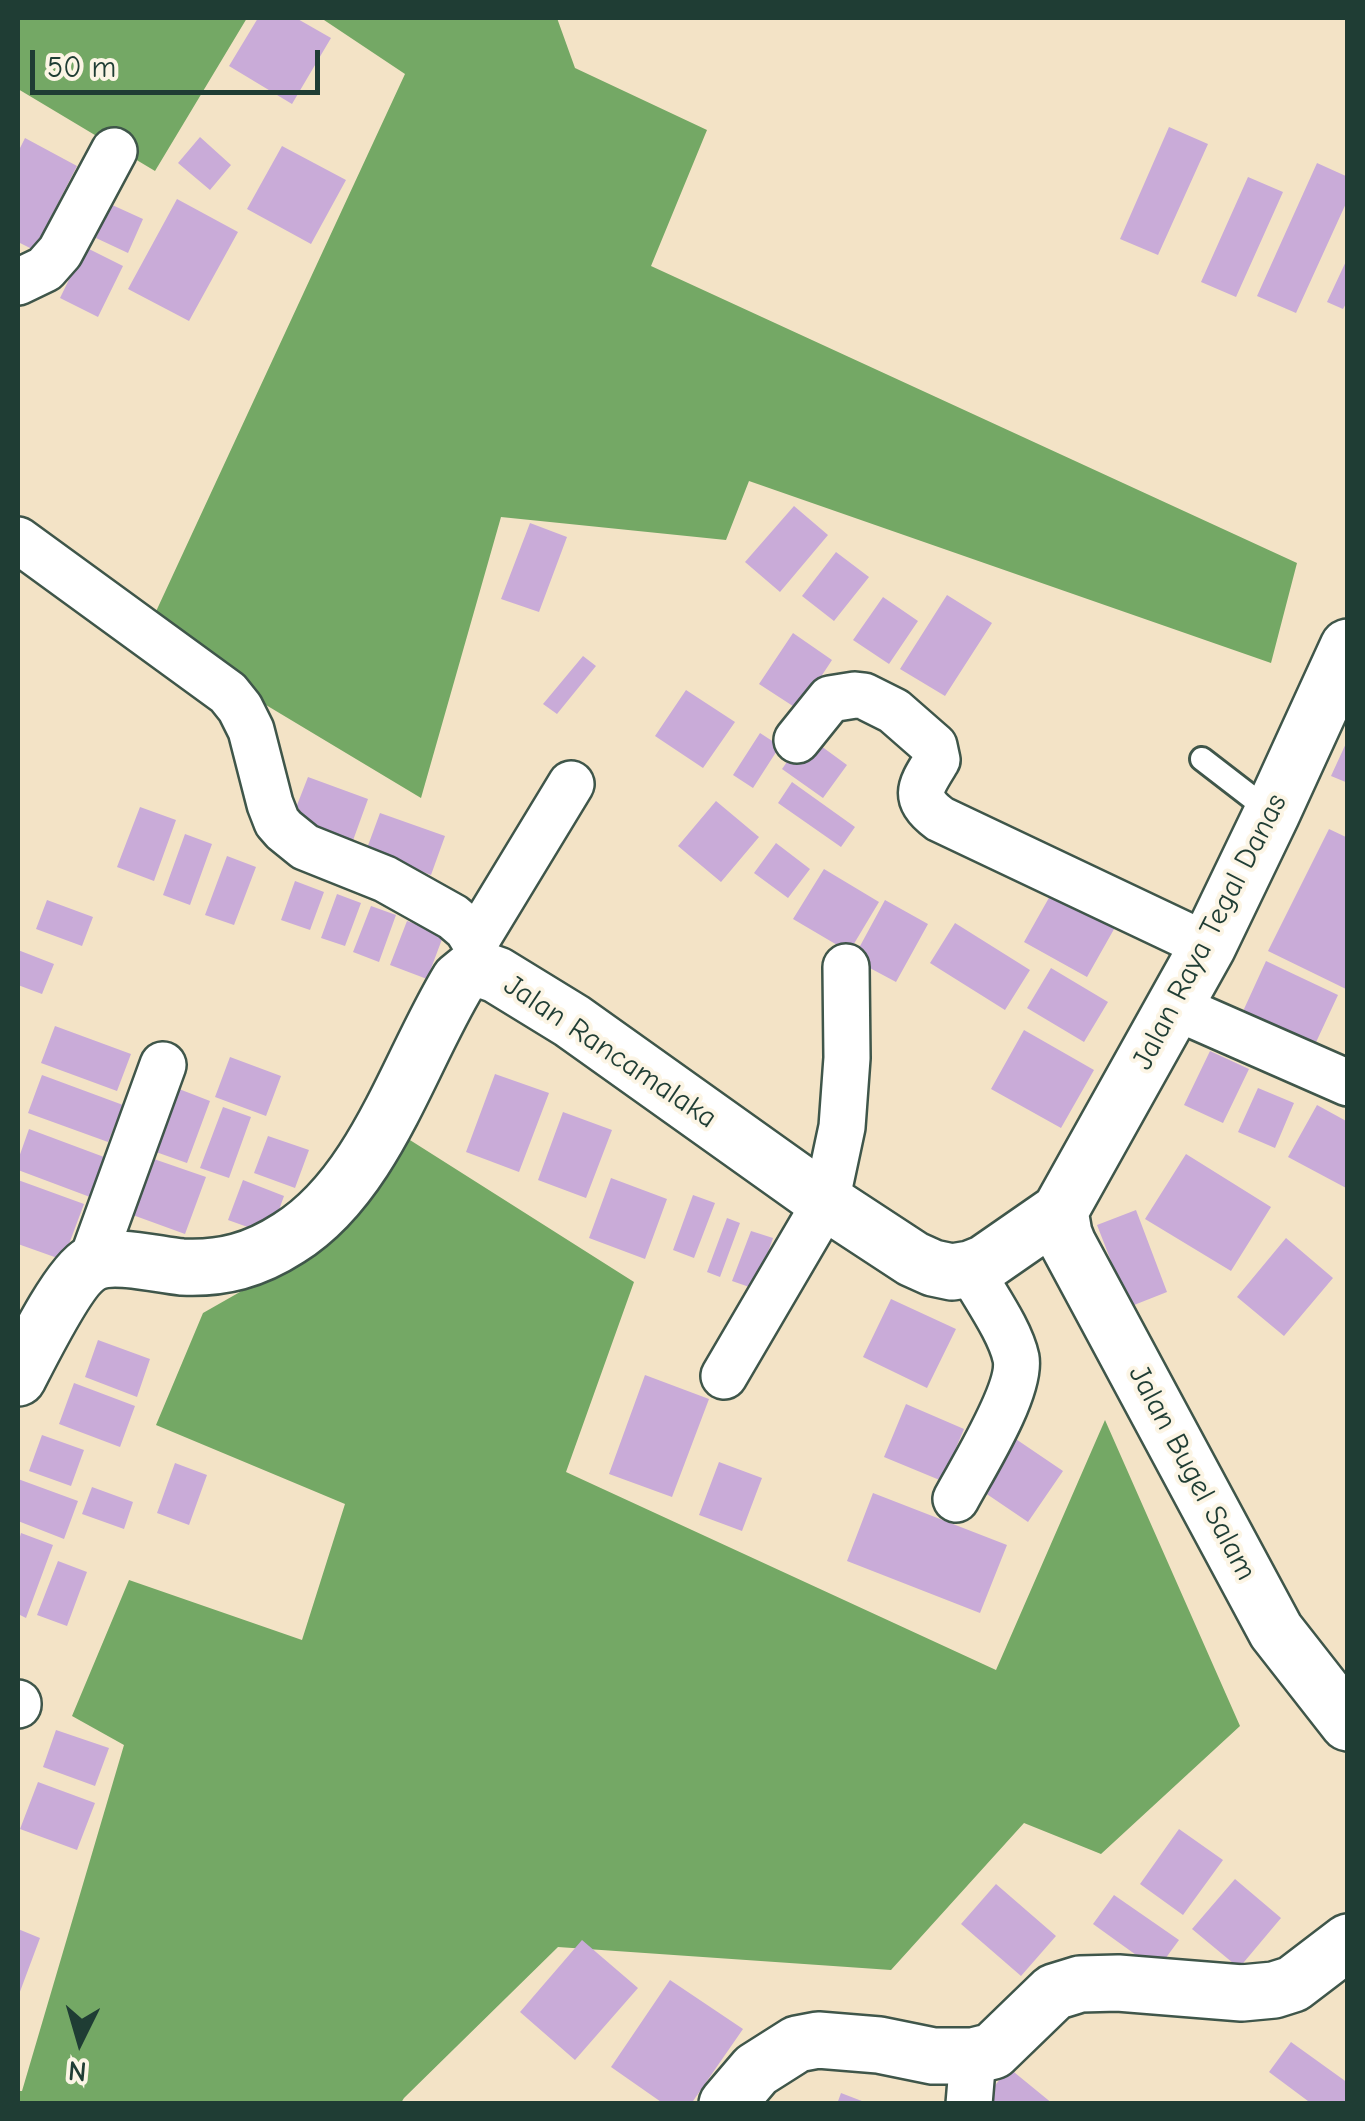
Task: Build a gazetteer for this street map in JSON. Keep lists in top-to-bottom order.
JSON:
{
  "streets": {
    "street": ["Jalan Raya Tegal Danas", "Jalan Rancamalaka", "Jalan Bugel Salam"]
  },
  "crossings": [
    ["Jalan Raya Tegal Danas", "Jalan Bugel Salam"]
  ],
  "scale_bar": "50 m",
  "north": "bottom"
}
